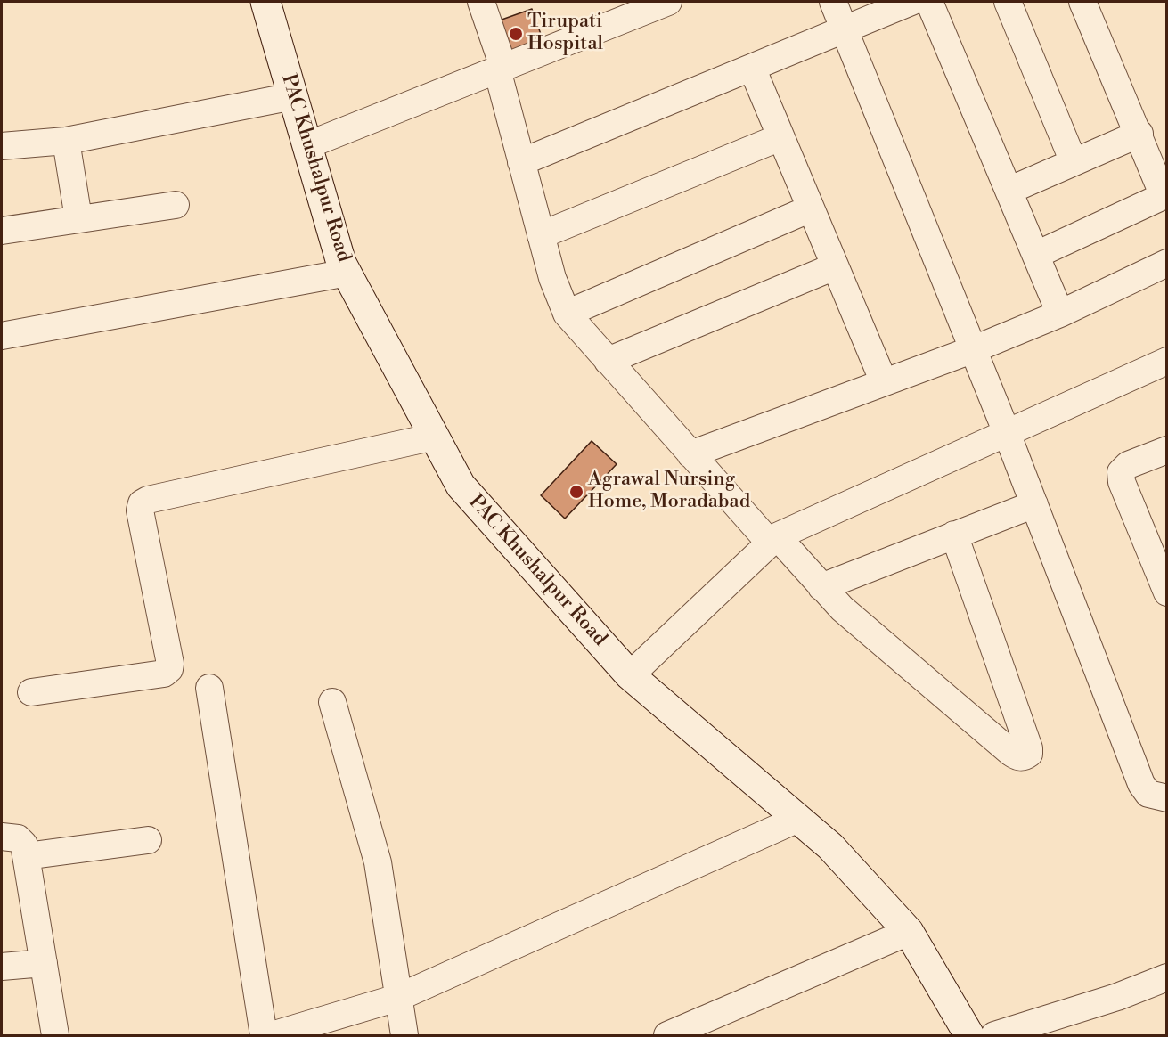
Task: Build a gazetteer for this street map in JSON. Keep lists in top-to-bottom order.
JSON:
{
  "streets": {
    "main road": ["PAC Khushalpur Road"]
  },
  "places": ["Tirupati Hospital", "Agrawal Nursing Home, Moradabad"]
}
